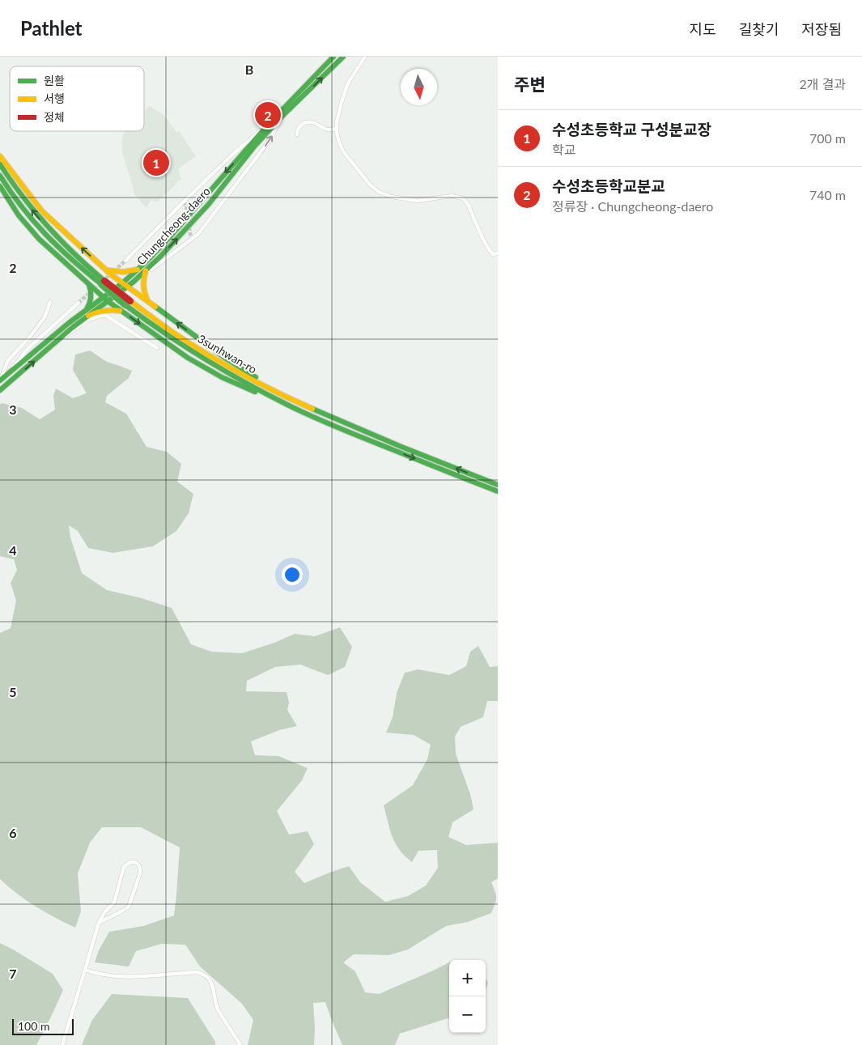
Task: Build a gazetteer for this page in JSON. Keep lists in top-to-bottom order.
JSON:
{
  "streets": {
    "main road": ["Chungcheong-daero", "3sunhwan-ro"]
  },
  "legend": ["원활", "서행", "정체"],
  "scale_bar": "100 m",
  "north": "bottom",
  "page": {
    "header": "Pathlet",
    "nav": ["지도", "길찾기", "저장됨"],
    "heading": ["주변", "2개 결과"],
    "pins": ["2", "1"],
    "list": [
      {
        "mark": "1",
        "name": "수성초등학교 구성분교장",
        "note": "학교",
        "value": "700 m"
      },
      {
        "mark": "2",
        "name": "수성초등학교분교",
        "note": "정류장 · Chungcheong-daero",
        "value": "740 m"
      }
    ],
    "map_buttons": ["+", "−"],
    "scale": "100 m"
  },
  "grid": {
    "columns": ["B"],
    "rows": [
      "2",
      "3",
      "4",
      "5",
      "6",
      "7"
    ]
  }
}
